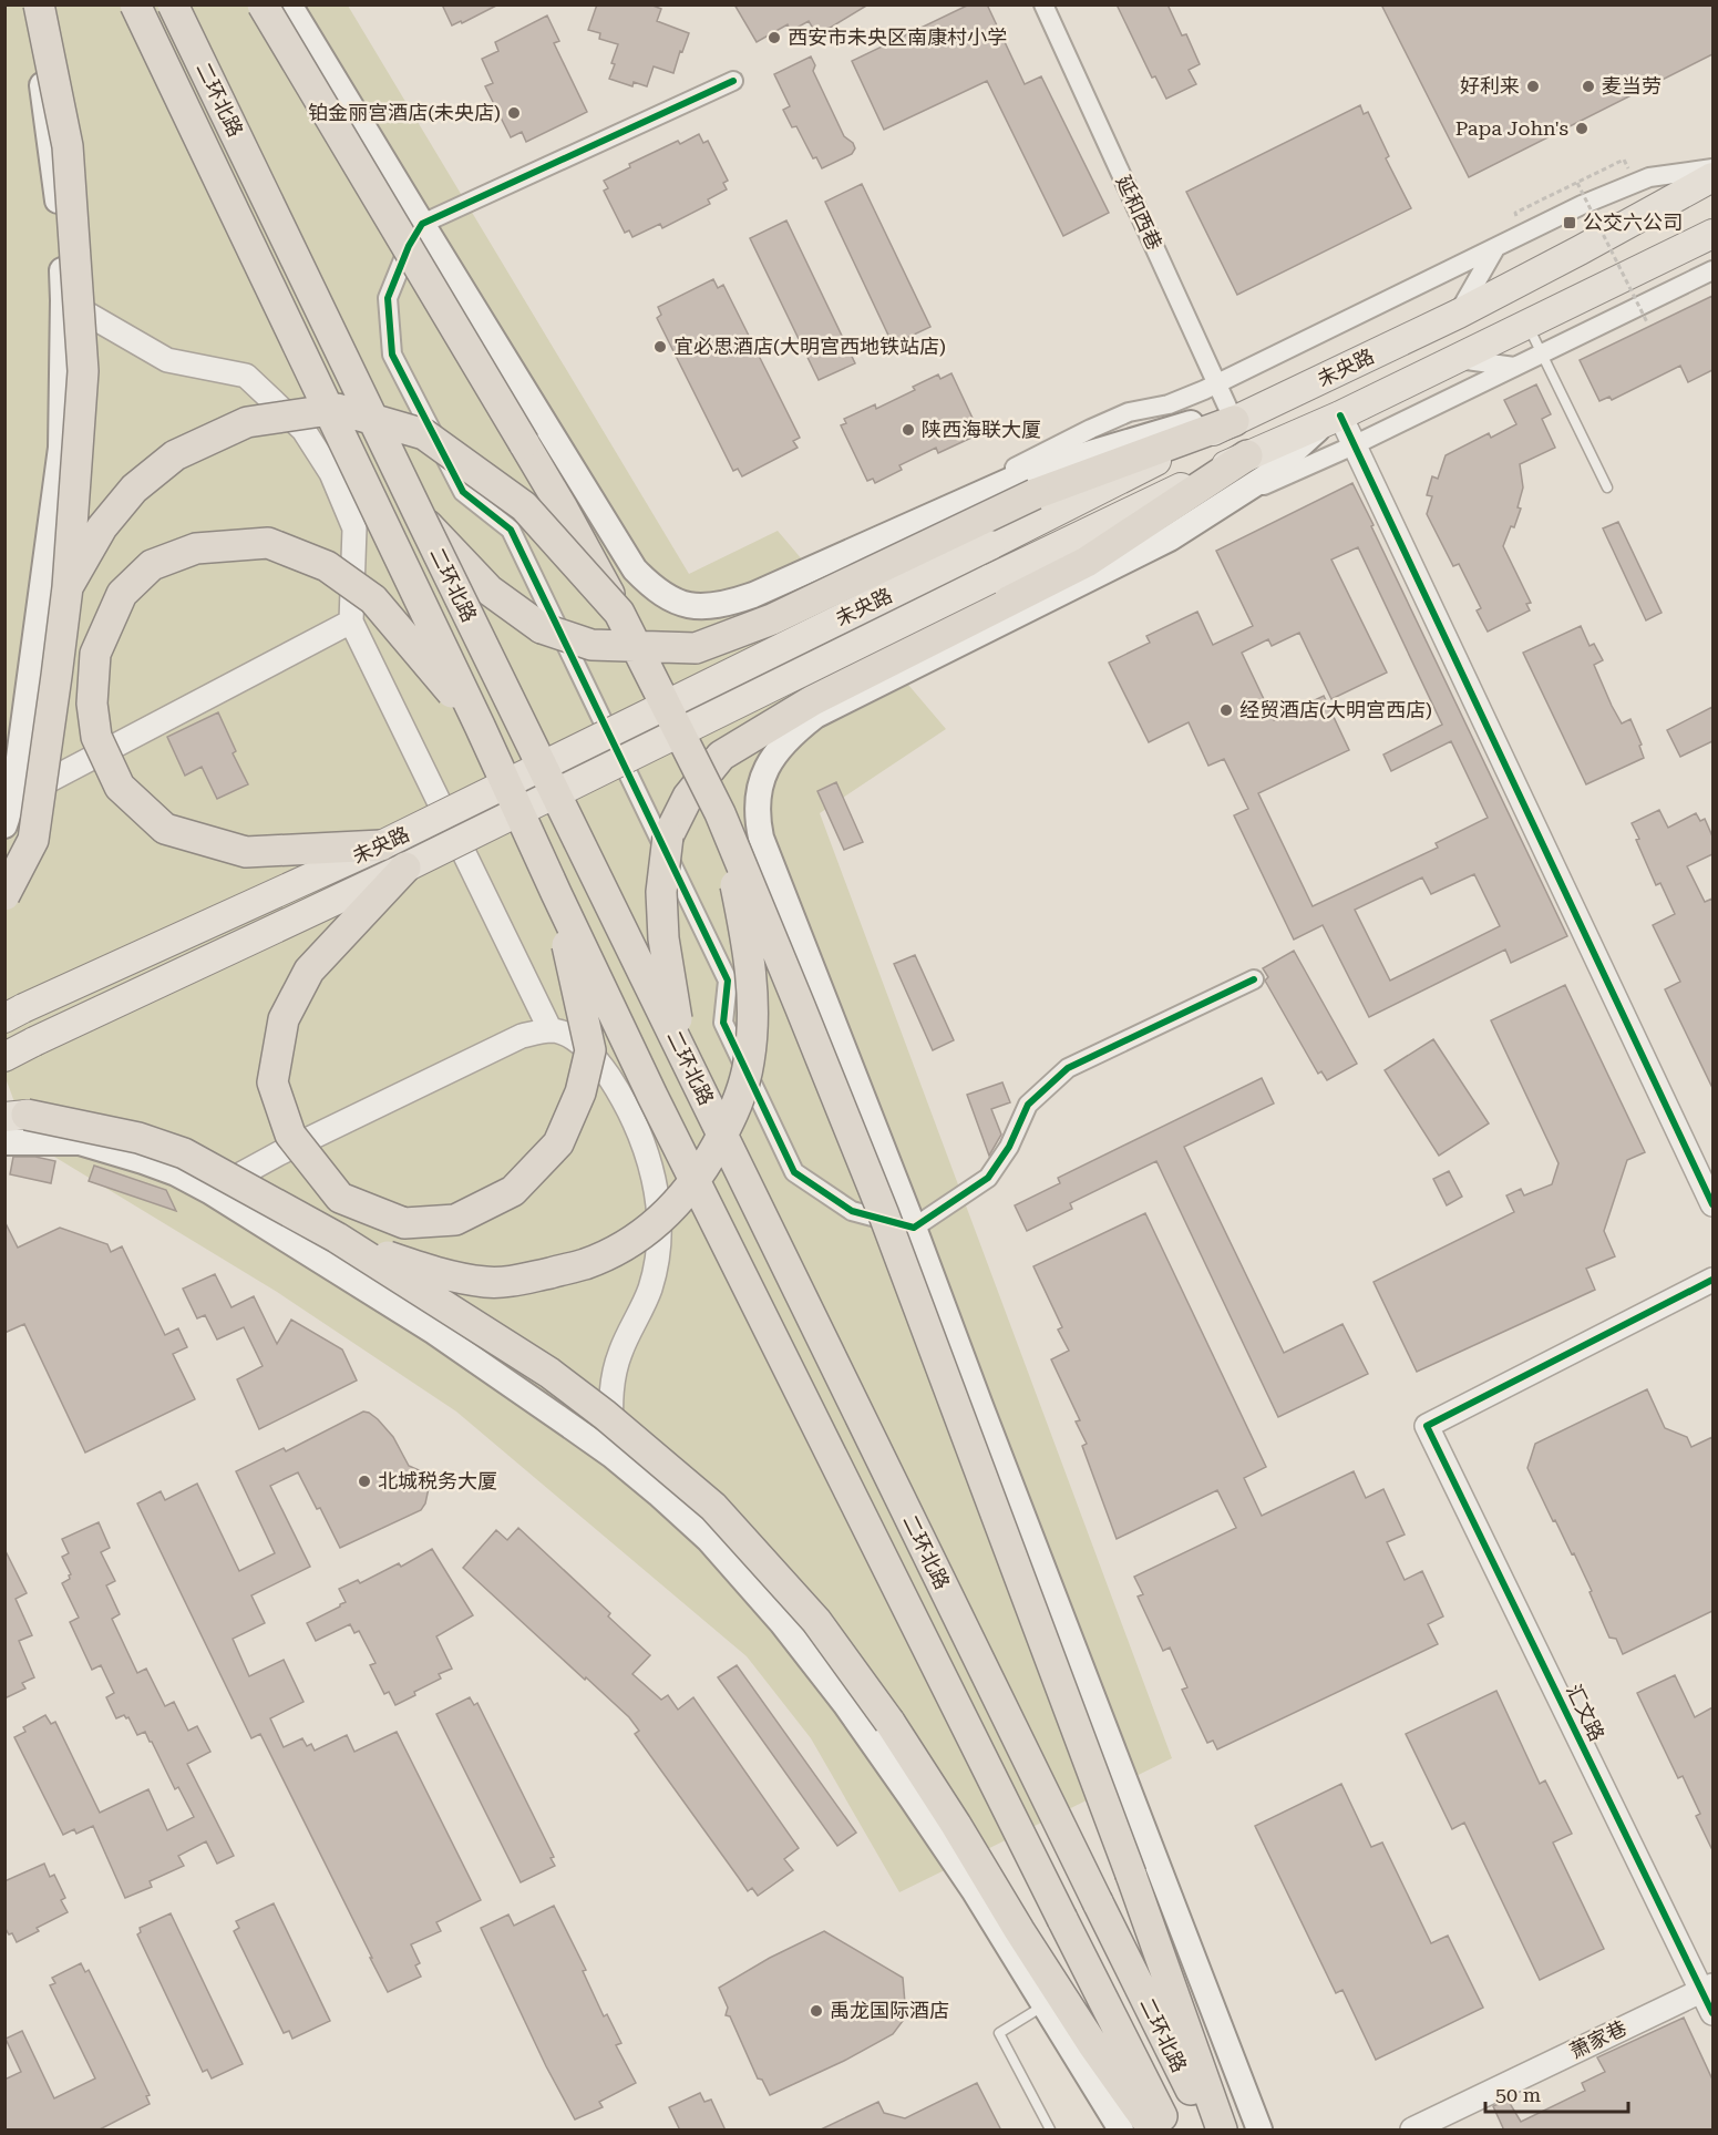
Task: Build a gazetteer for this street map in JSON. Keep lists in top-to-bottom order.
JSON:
{
  "streets": {
    "highway": ["二环北路"],
    "main road": ["未央路"],
    "street": ["延和西巷", "汇文路", "萧家巷"]
  },
  "crossings": [
    ["延和西巷", "未央路"],
    ["汇文路", "萧家巷"]
  ],
  "places": {
    "other": [
      "西安市未央区南康村小学",
      "好利来",
      "麦当劳",
      "铂金丽宫酒店(未央店)",
      "Papa John's",
      "宜必思酒店(大明宫西地铁站店)",
      "陕西海联大厦",
      "经贸酒店(大明宫西店)",
      "北城税务大厦",
      "禹龙国际酒店"
    ],
    "transit": ["公交六公司"]
  },
  "scale_bar": "50 m"
}
